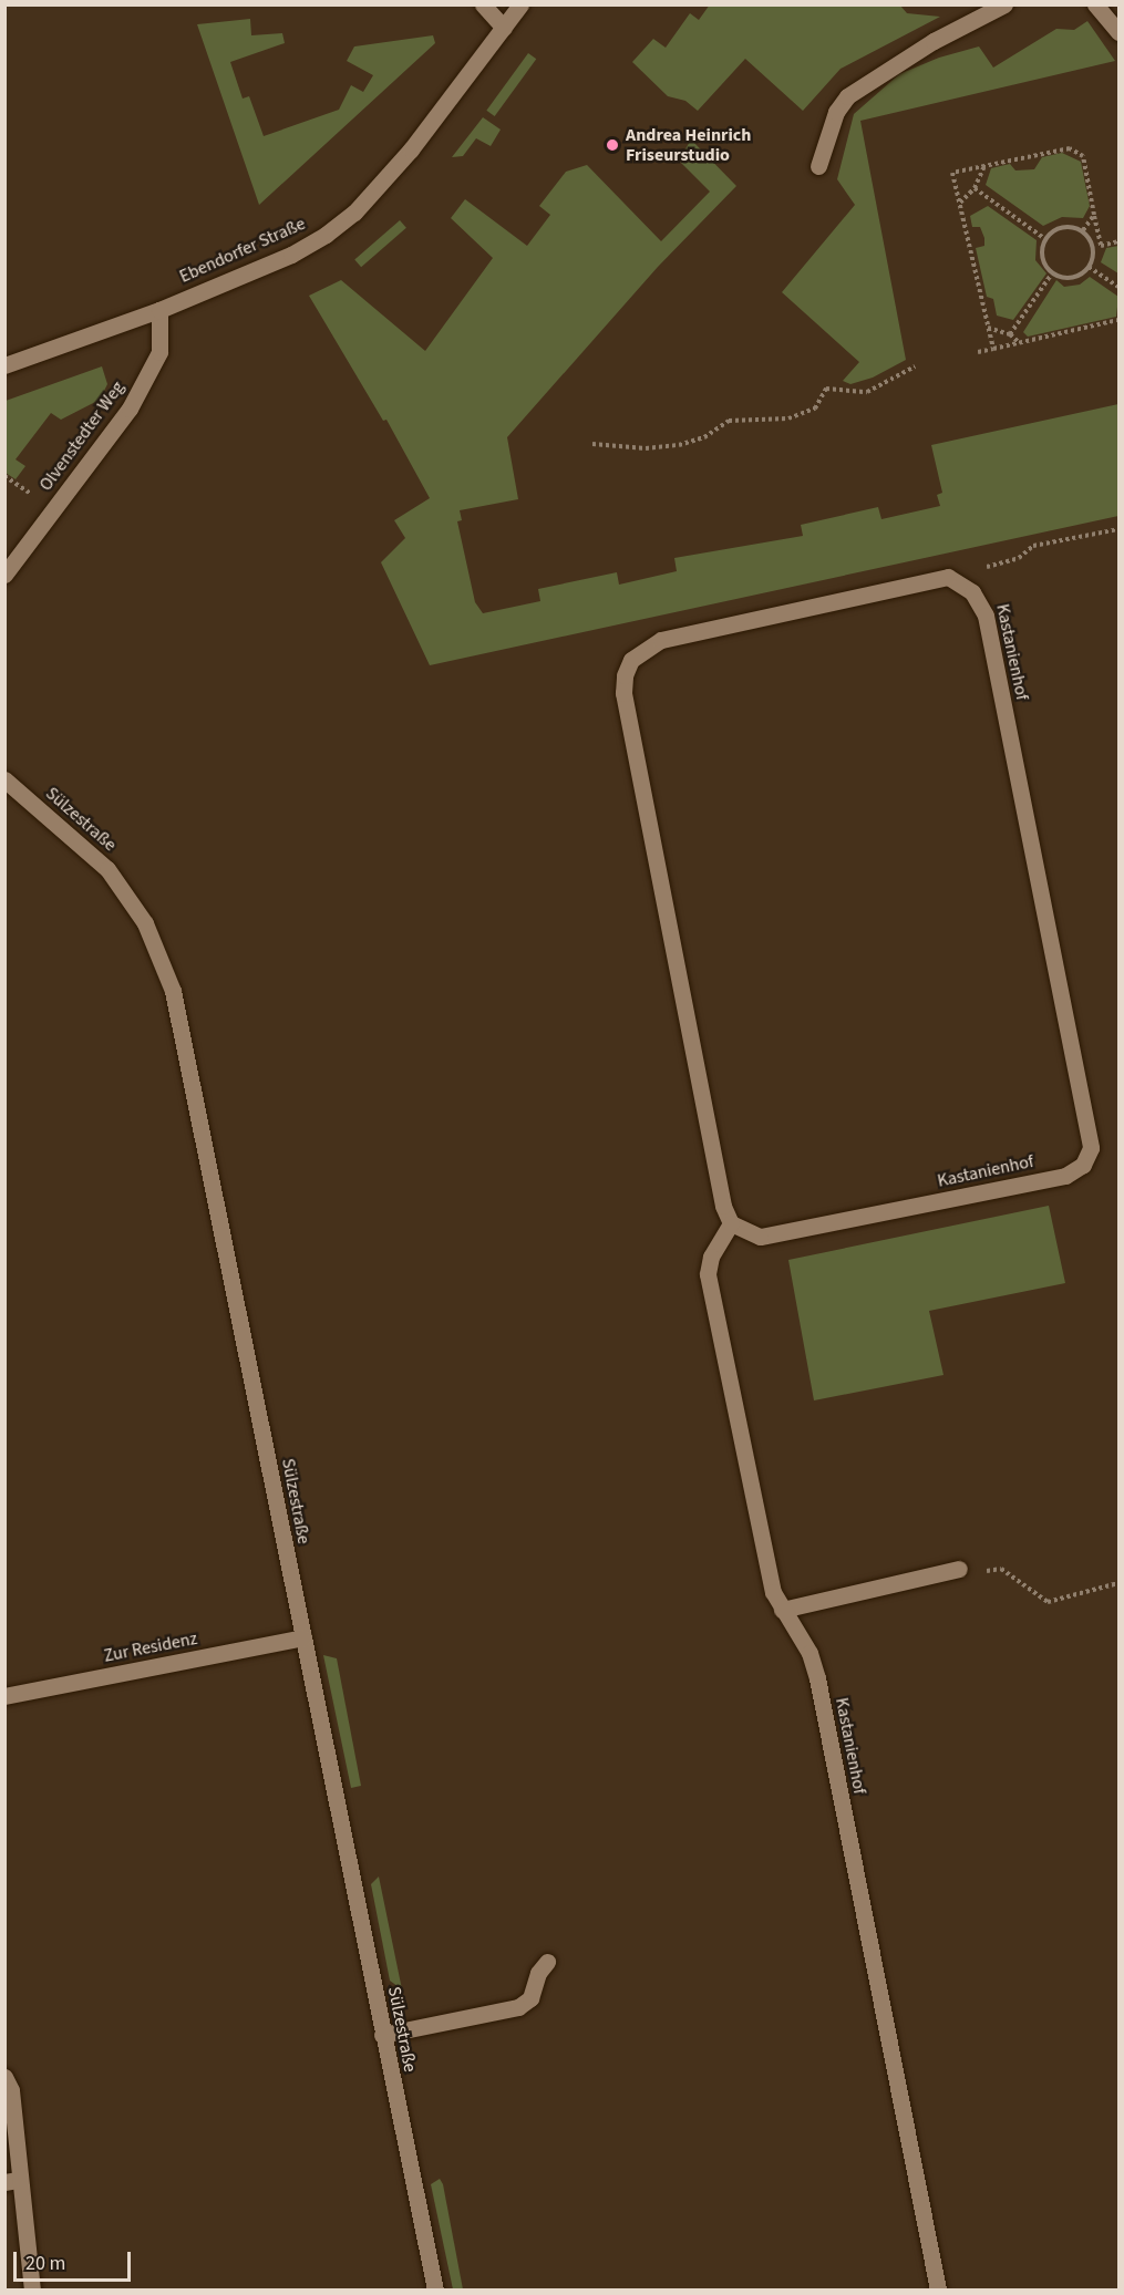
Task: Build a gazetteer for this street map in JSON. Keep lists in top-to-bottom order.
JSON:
{
  "streets": {
    "street": [
      "Ebendorfer Straße",
      "Olvenstedter Weg",
      "Kastanienhof",
      "Sülzestraße",
      "Zur Residenz"
    ]
  },
  "crossings": [
    ["Ebendorfer Straße", "Olvenstedter Weg"],
    ["Sülzestraße", "Zur Residenz"]
  ],
  "places": ["Andrea Heinrich Friseurstudio"],
  "scale_bar": "20 m"
}
